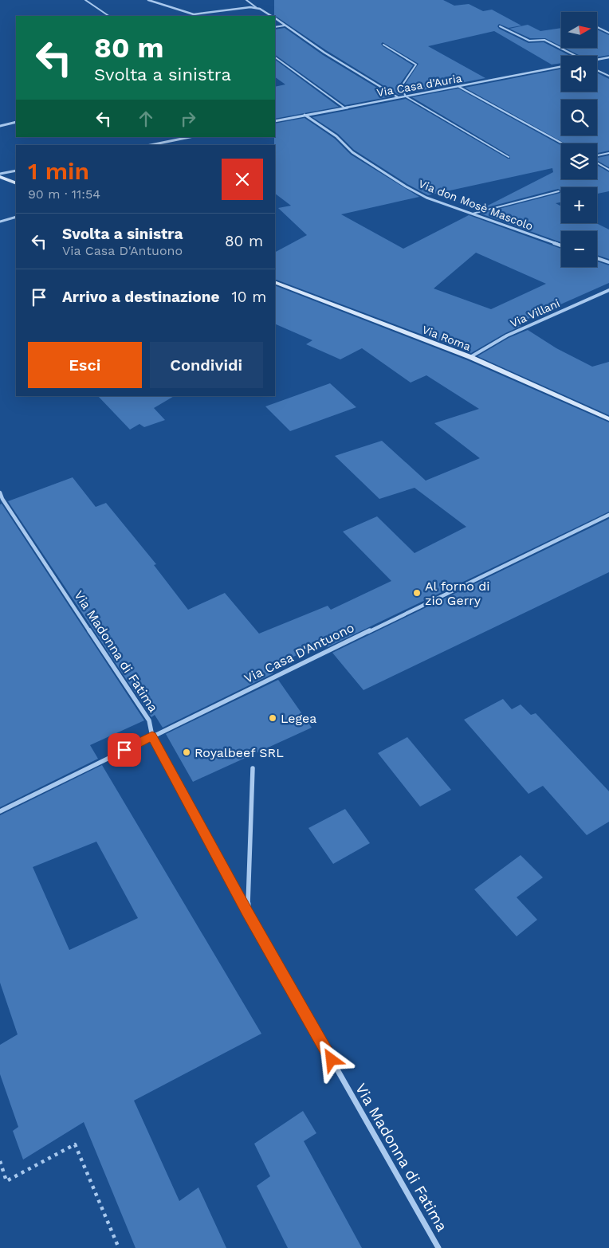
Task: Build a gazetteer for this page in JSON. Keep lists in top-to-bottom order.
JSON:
{
  "streets": {
    "main road": ["Via Roma"],
    "street": [
      "Via Casa d'Auria",
      "Via don Mosè Mascolo",
      "Via Villani",
      "Via Madonna di Fatima",
      "Via Casa D'Antuono"
    ]
  },
  "crossings": [
    ["Via Casa d'Auria", "Via don Mosè Mascolo"],
    ["Via Villani", "Via Roma"],
    ["Via Madonna di Fatima", "Via Casa D'Antuono"]
  ],
  "places": ["Al forno di zio Gerry", "Legea", "Royalbeef SRL"],
  "north": "right",
  "page": {
    "map_buttons": ["+", "−"],
    "turn": ["80 m", "Svolta a sinistra"],
    "heading": ["1 min", "90 m · 11:54"],
    "list": [
      {
        "name": "Svolta a sinistra",
        "note": "Via Casa D'Antuono",
        "value": "80 m"
      },
      {
        "name": "Arrivo a destinazione",
        "value": "10 m"
      }
    ],
    "buttons": ["Esci", "Condividi"]
  }
}
